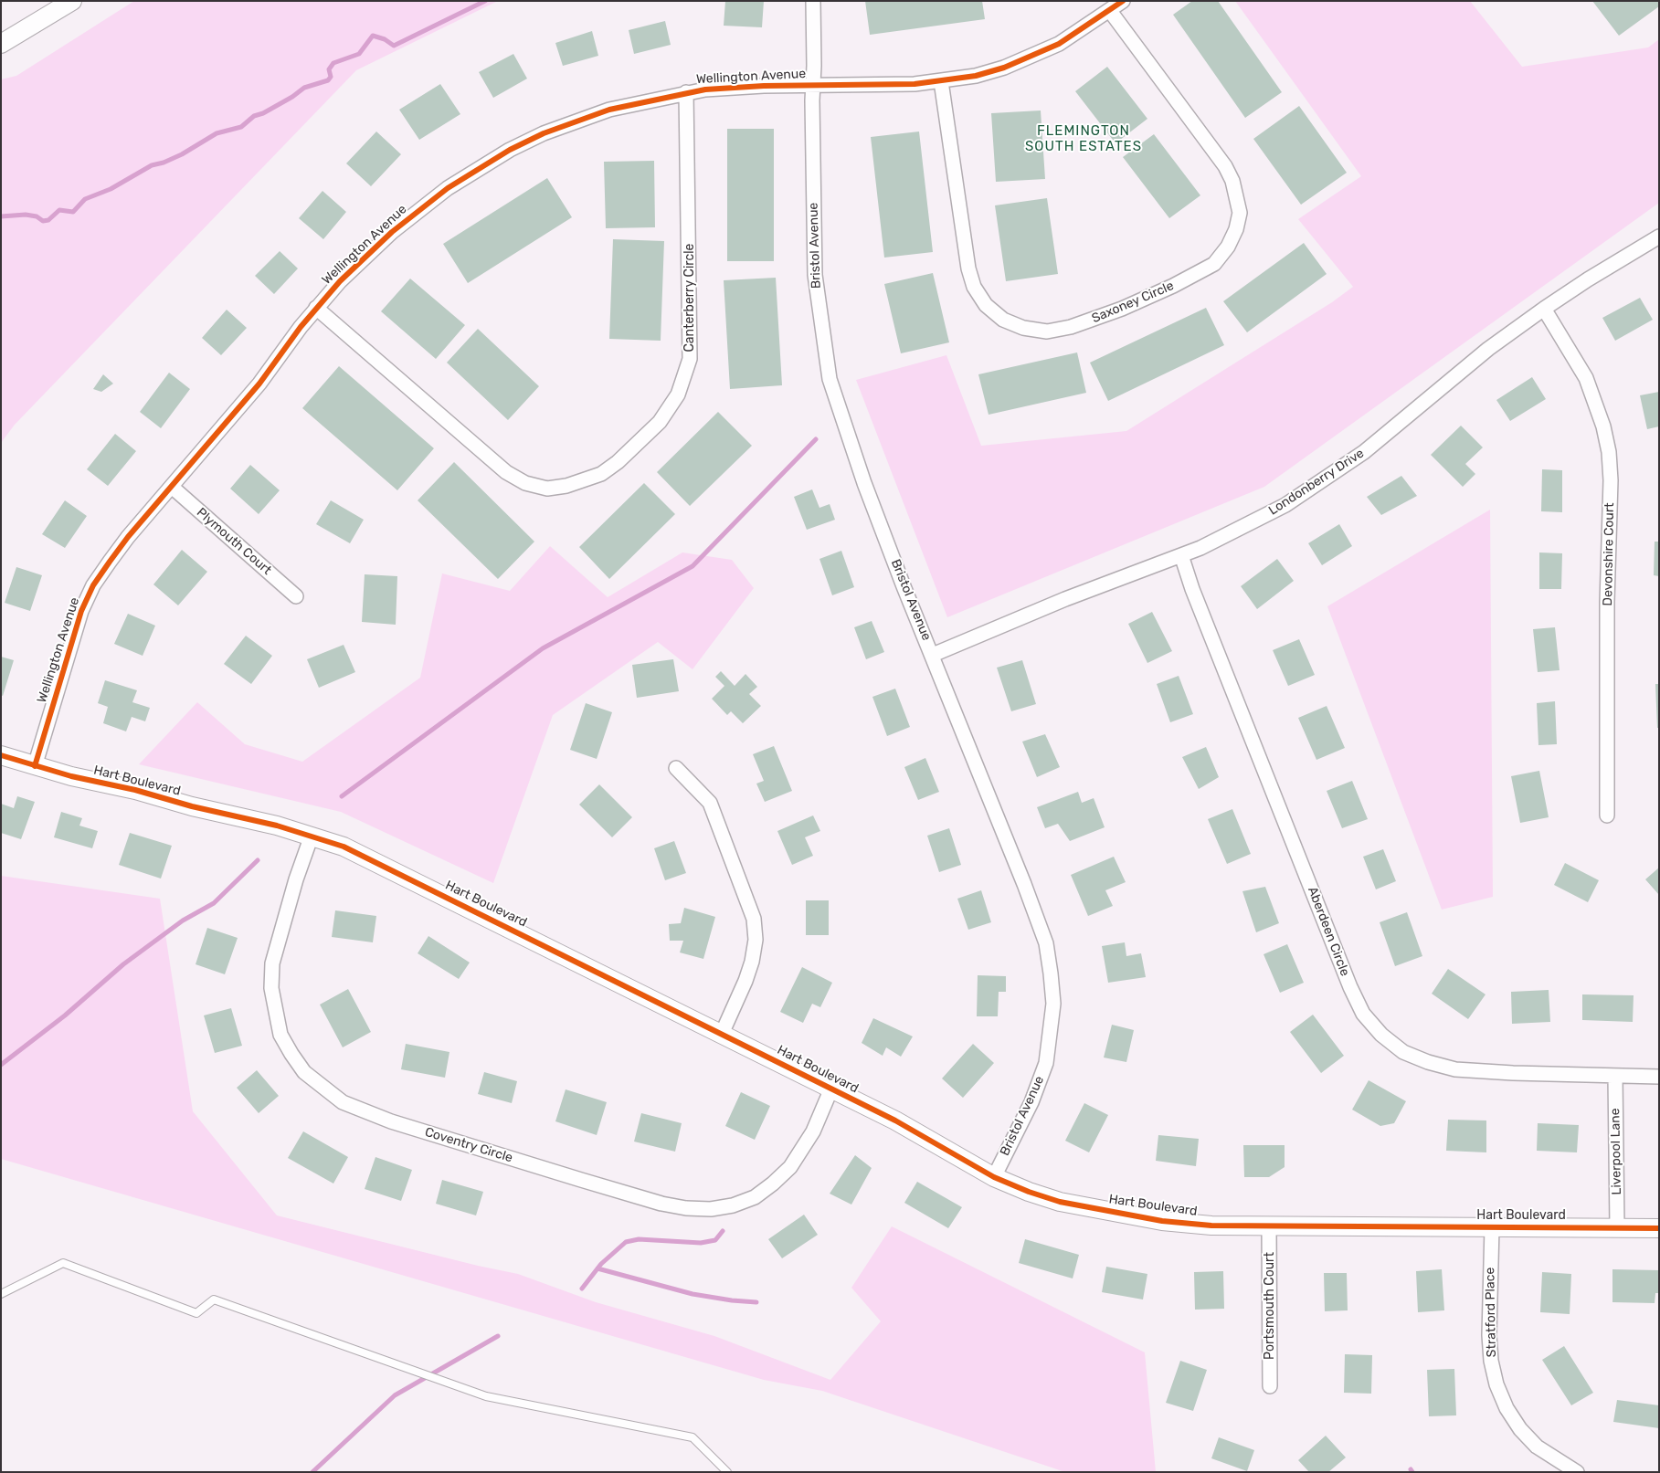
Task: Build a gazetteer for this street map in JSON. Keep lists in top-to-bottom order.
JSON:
{
  "streets": {
    "street": [
      "Wellington Avenue",
      "Bristol Avenue",
      "Canterberry Circle",
      "Saxoney Circle",
      "Londonberry Drive",
      "Plymouth Court",
      "Devonshire Court",
      "Hart Boulevard",
      "Aberdeen Circle",
      "Coventry Circle",
      "Liverpool Lane",
      "Portsmouth Court",
      "Stratford Place"
    ]
  },
  "crossings": [
    ["Wellington Avenue", "Bristol Avenue"],
    ["Wellington Avenue", "Canterberry Circle"],
    ["Wellington Avenue", "Saxoney Circle"],
    ["Wellington Avenue", "Plymouth Court"],
    ["Wellington Avenue", "Hart Boulevard"],
    ["Bristol Avenue", "Londonberry Drive"],
    ["Bristol Avenue", "Hart Boulevard"],
    ["Londonberry Drive", "Devonshire Court"],
    ["Londonberry Drive", "Aberdeen Circle"],
    ["Hart Boulevard", "Coventry Circle"],
    ["Hart Boulevard", "Liverpool Lane"],
    ["Hart Boulevard", "Portsmouth Court"],
    ["Hart Boulevard", "Stratford Place"],
    ["Aberdeen Circle", "Liverpool Lane"]
  ],
  "districts": ["FLEMINGTON SOUTH ESTATES"]
}
